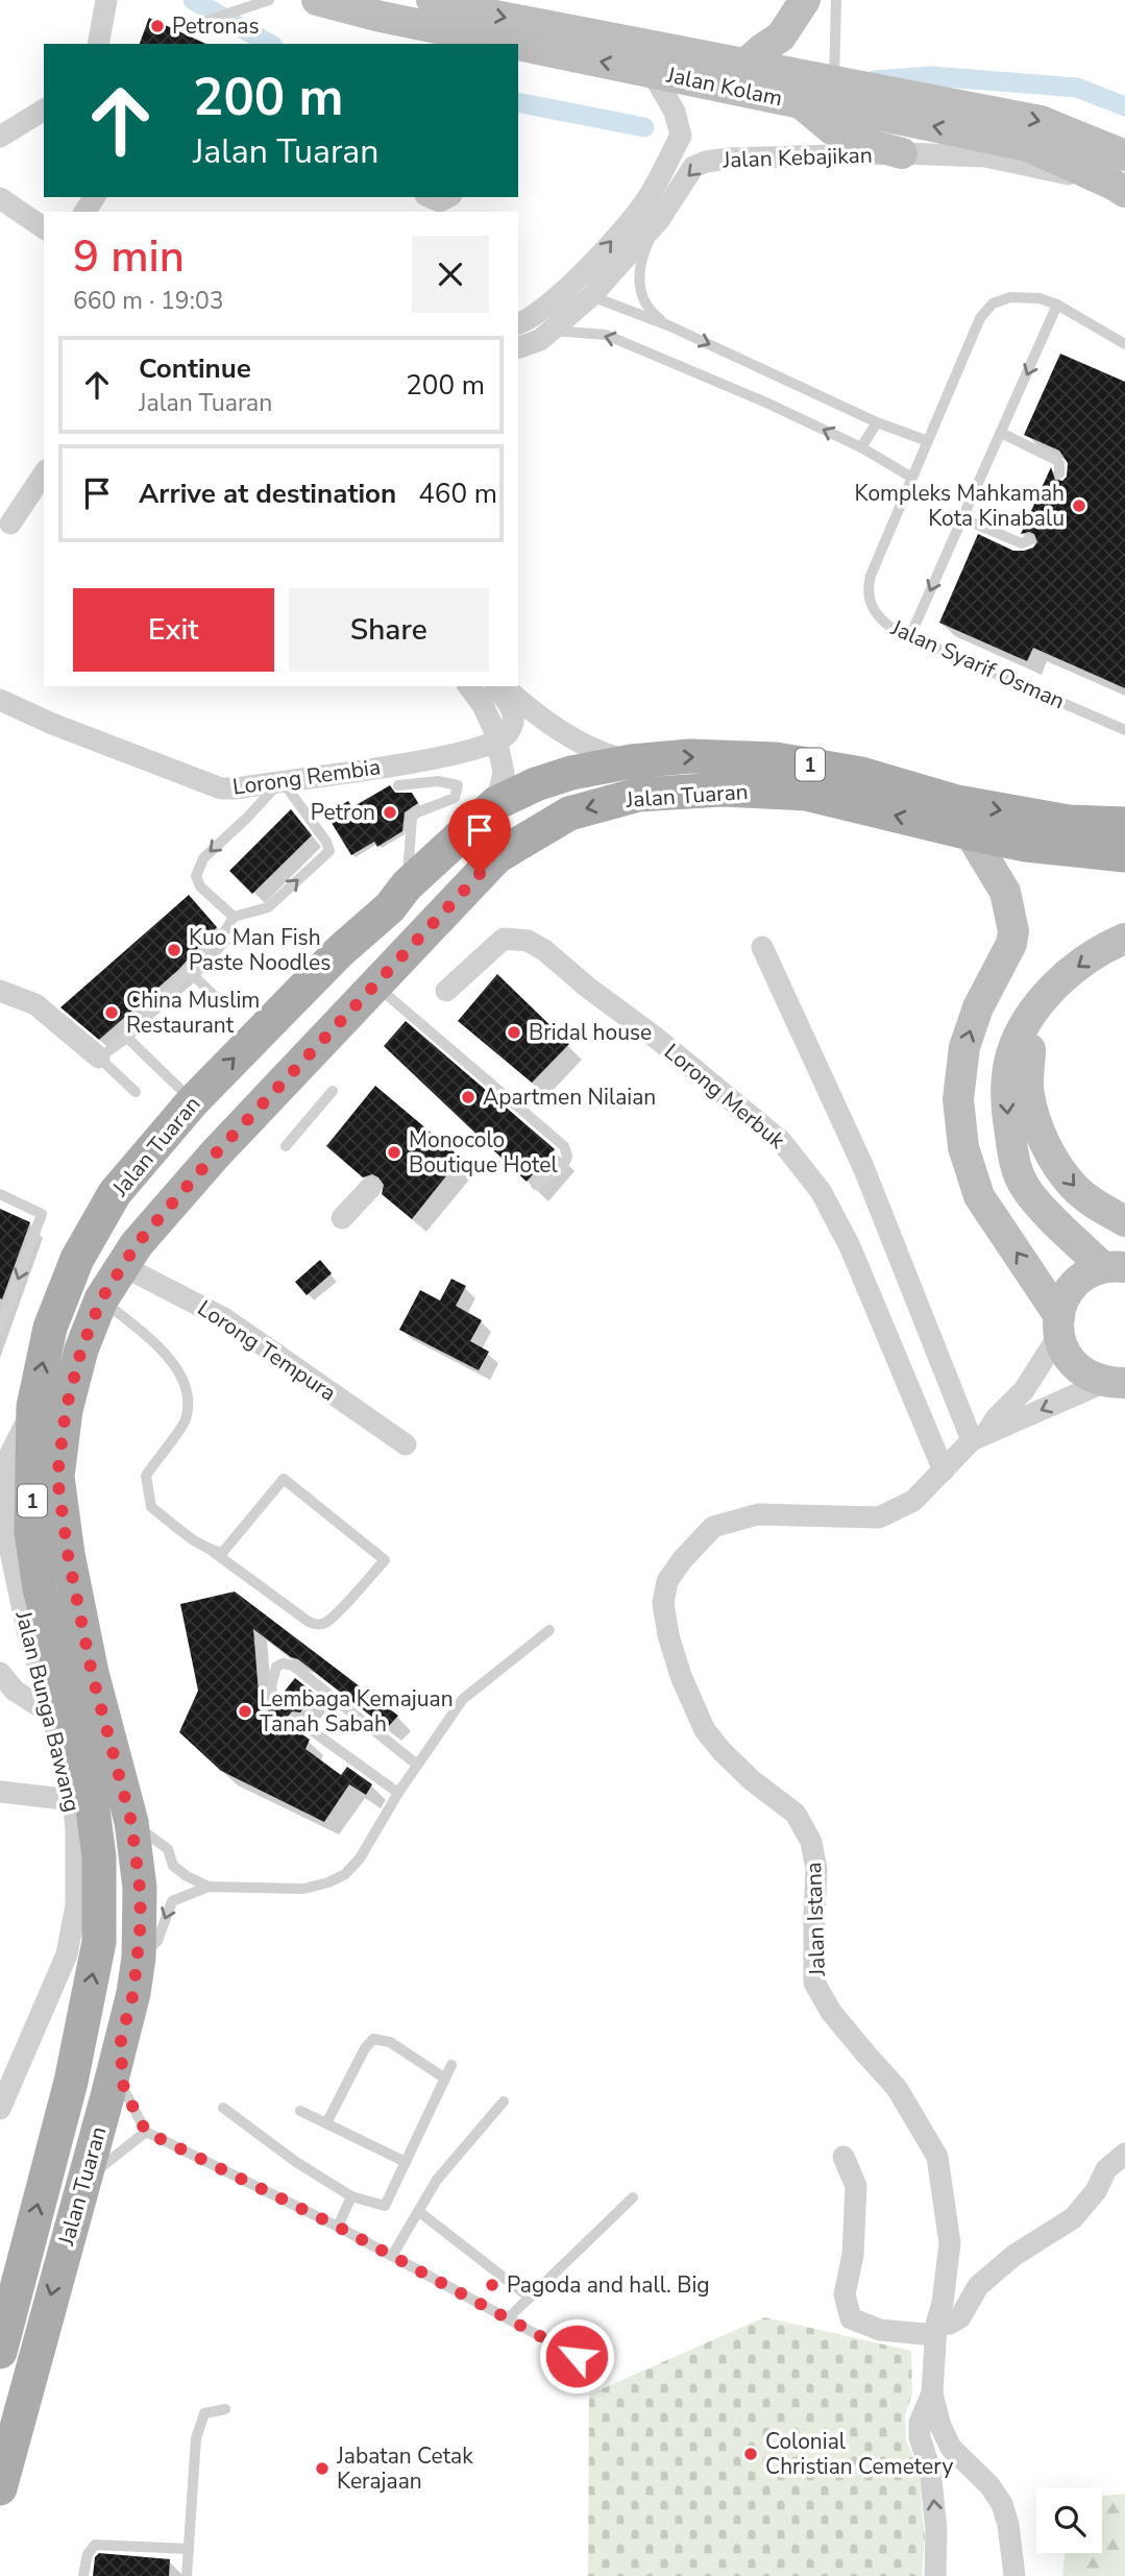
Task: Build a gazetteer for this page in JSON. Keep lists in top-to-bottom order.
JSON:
{
  "streets": {
    "main road": ["Jalan Kolam", "1", "Jalan Tuaran"],
    "street": [
      "Jalan Kebajikan",
      "Lorong Rembia",
      "Lorong Merbuk",
      "Lorong Tempura",
      "Jalan Bunga Bawang",
      "Jalan Istana"
    ],
    "lane": ["Jalan Syarif Osman"]
  },
  "crossings": [
    ["Jalan Kolam", "Jalan Kebajikan"],
    ["Jalan Tuaran", "Lorong Tempura"],
    ["Jalan Tuaran", "Jalan Bunga Bawang"],
    ["Lorong Merbuk", "Jalan Istana"]
  ],
  "one_way": ["Jalan Kebajikan"],
  "places": [
    "Petronas",
    "Kompleks Mahkamah Kota Kinabalu",
    "Petron",
    "Kuo Man Fish Paste Noodles",
    "China Muslim Restaurant",
    "Bridal house",
    "Apartmen Nilaian",
    "Monocolo Boutique Hotel",
    "Lembaga Kemajuan Tanah Sabah",
    "Pagoda and hall. Big",
    "Colonial Christian Cemetery",
    "Jabatan Cetak Kerajaan"
  ],
  "page": {
    "turn": ["200 m", "Jalan Tuaran"],
    "heading": ["9 min", "660 m · 19:03"],
    "list": [
      {
        "name": "Continue",
        "note": "Jalan Tuaran",
        "value": "200 m"
      },
      {
        "name": "Arrive at destination",
        "value": "460 m"
      }
    ],
    "buttons": ["Exit", "Share"]
  }
}
